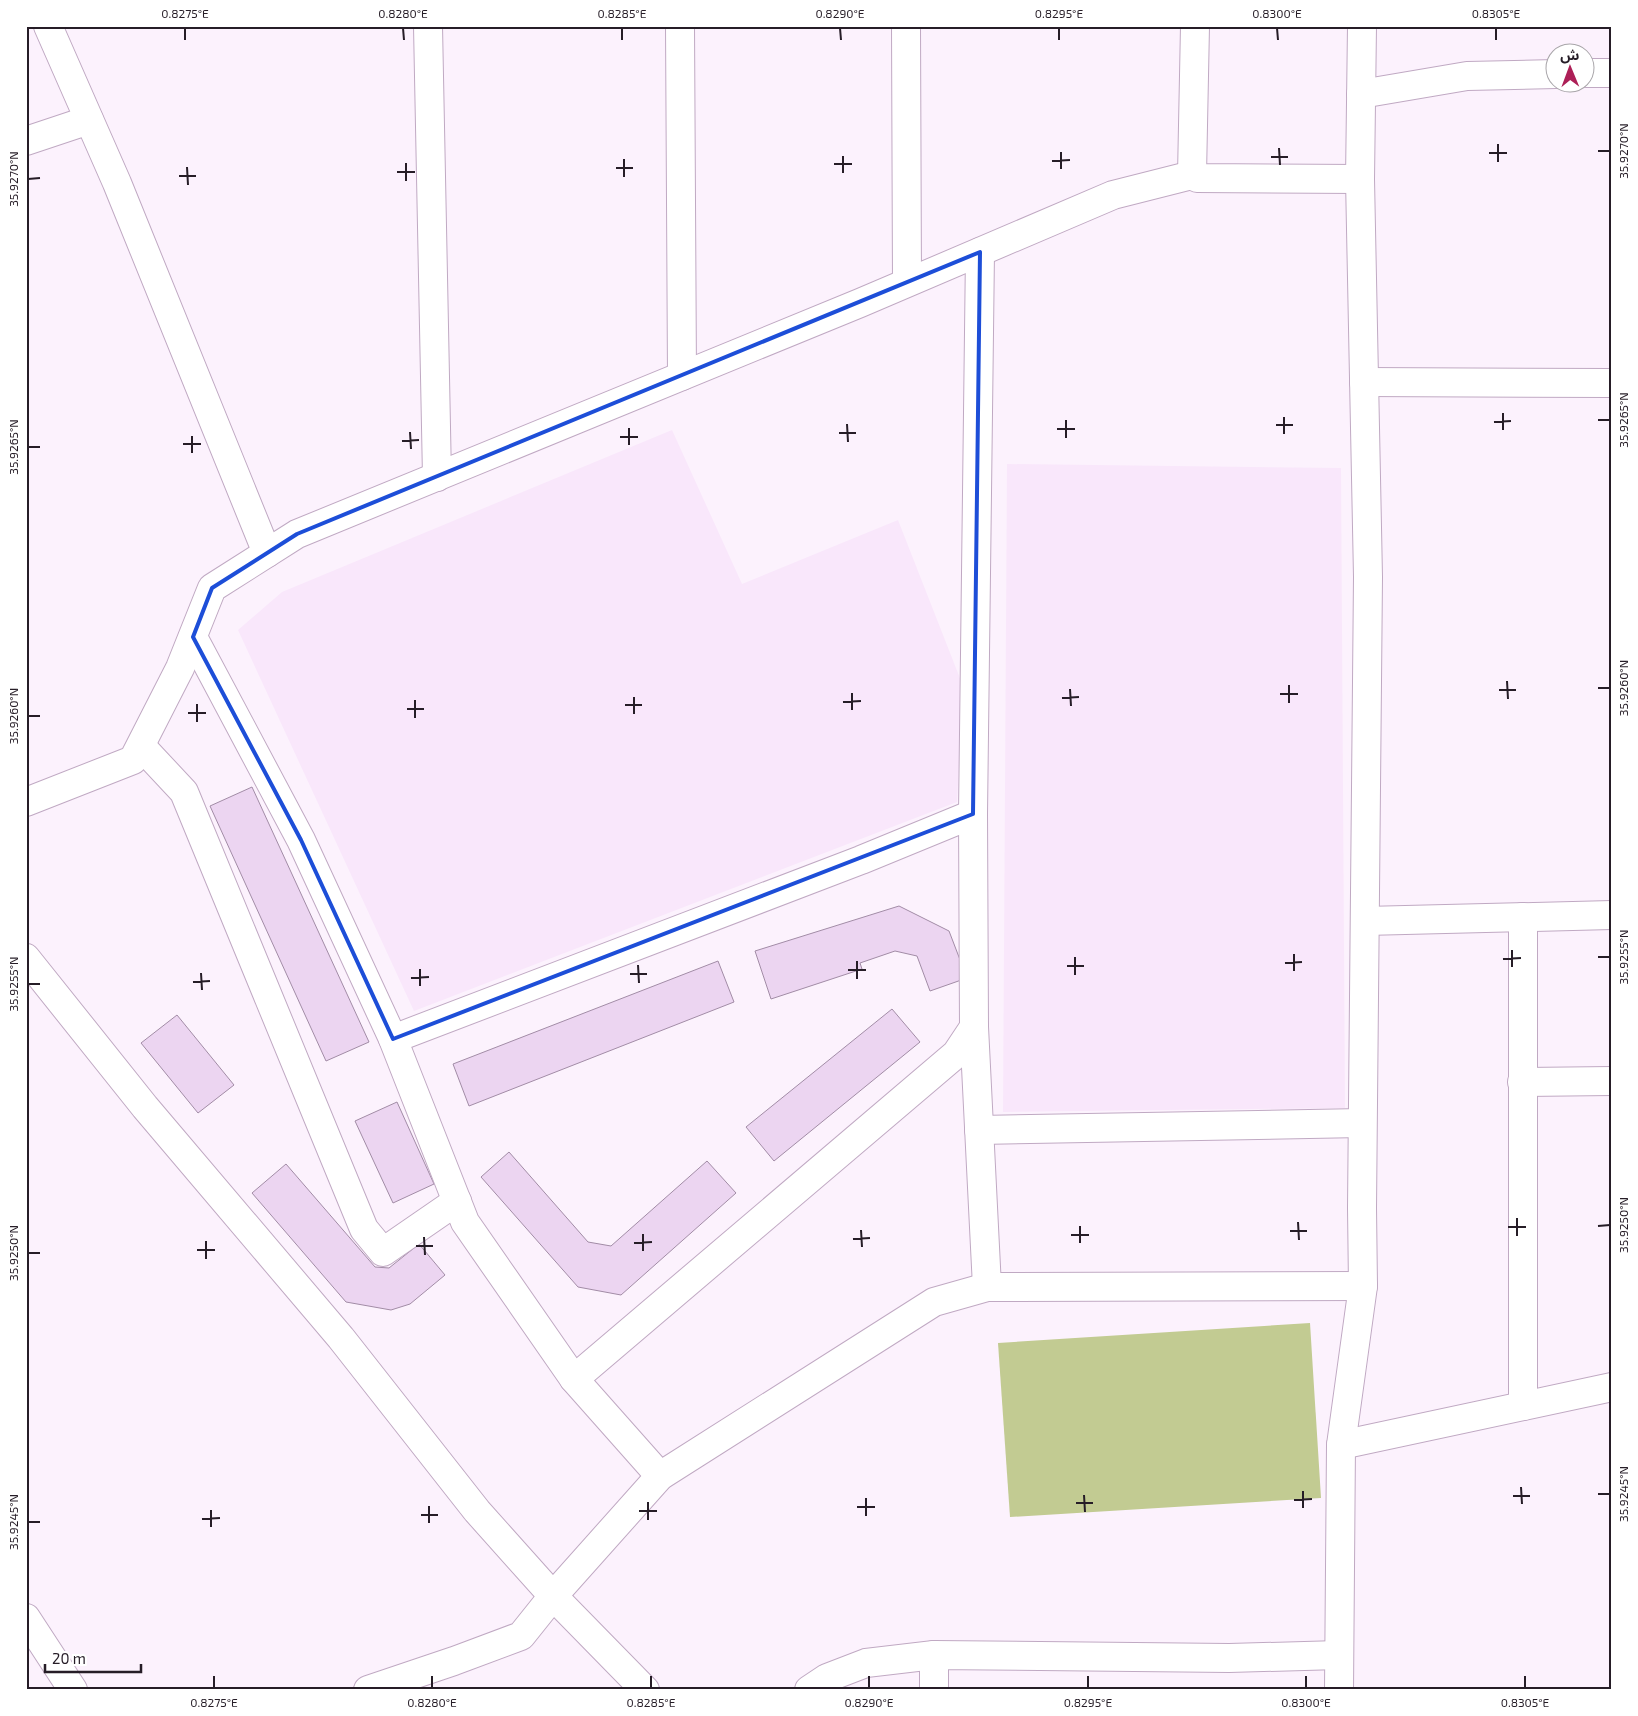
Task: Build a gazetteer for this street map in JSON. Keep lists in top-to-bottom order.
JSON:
{
  "scale_bar": "20 m",
  "north": "top",
  "coordinates": [
    "0.8275°E",
    "0.8280°E",
    "0.8285°E",
    "0.8290°E",
    "0.8295°E",
    "0.8300°E",
    "0.8305°E",
    "35.9270°N",
    "35.9265°N",
    "35.9260°N",
    "35.9255°N",
    "35.9250°N",
    "35.9245°N"
  ]
}
